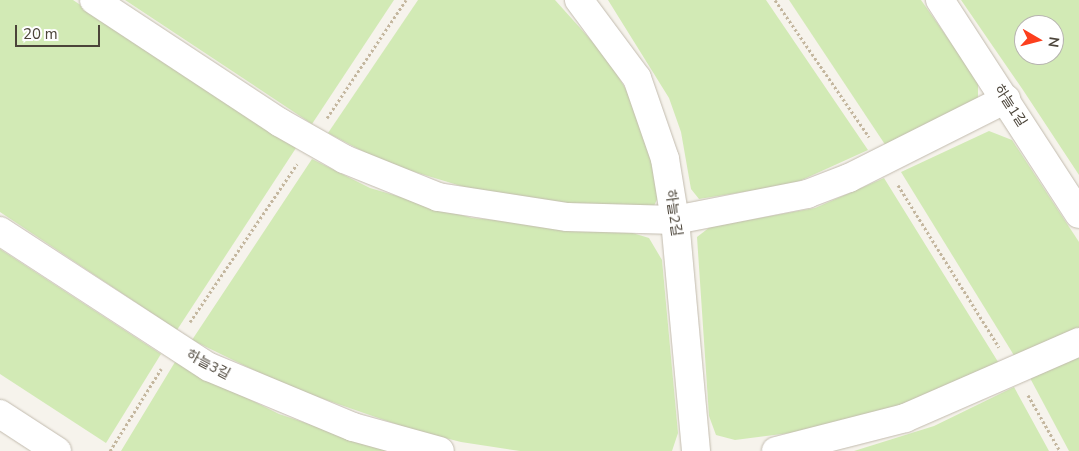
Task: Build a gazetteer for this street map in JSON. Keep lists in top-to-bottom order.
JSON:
{
  "streets": {
    "street": ["하늘1길", "하늘2길", "하늘3길"]
  },
  "scale_bar": "20 m",
  "north": "right"
}
